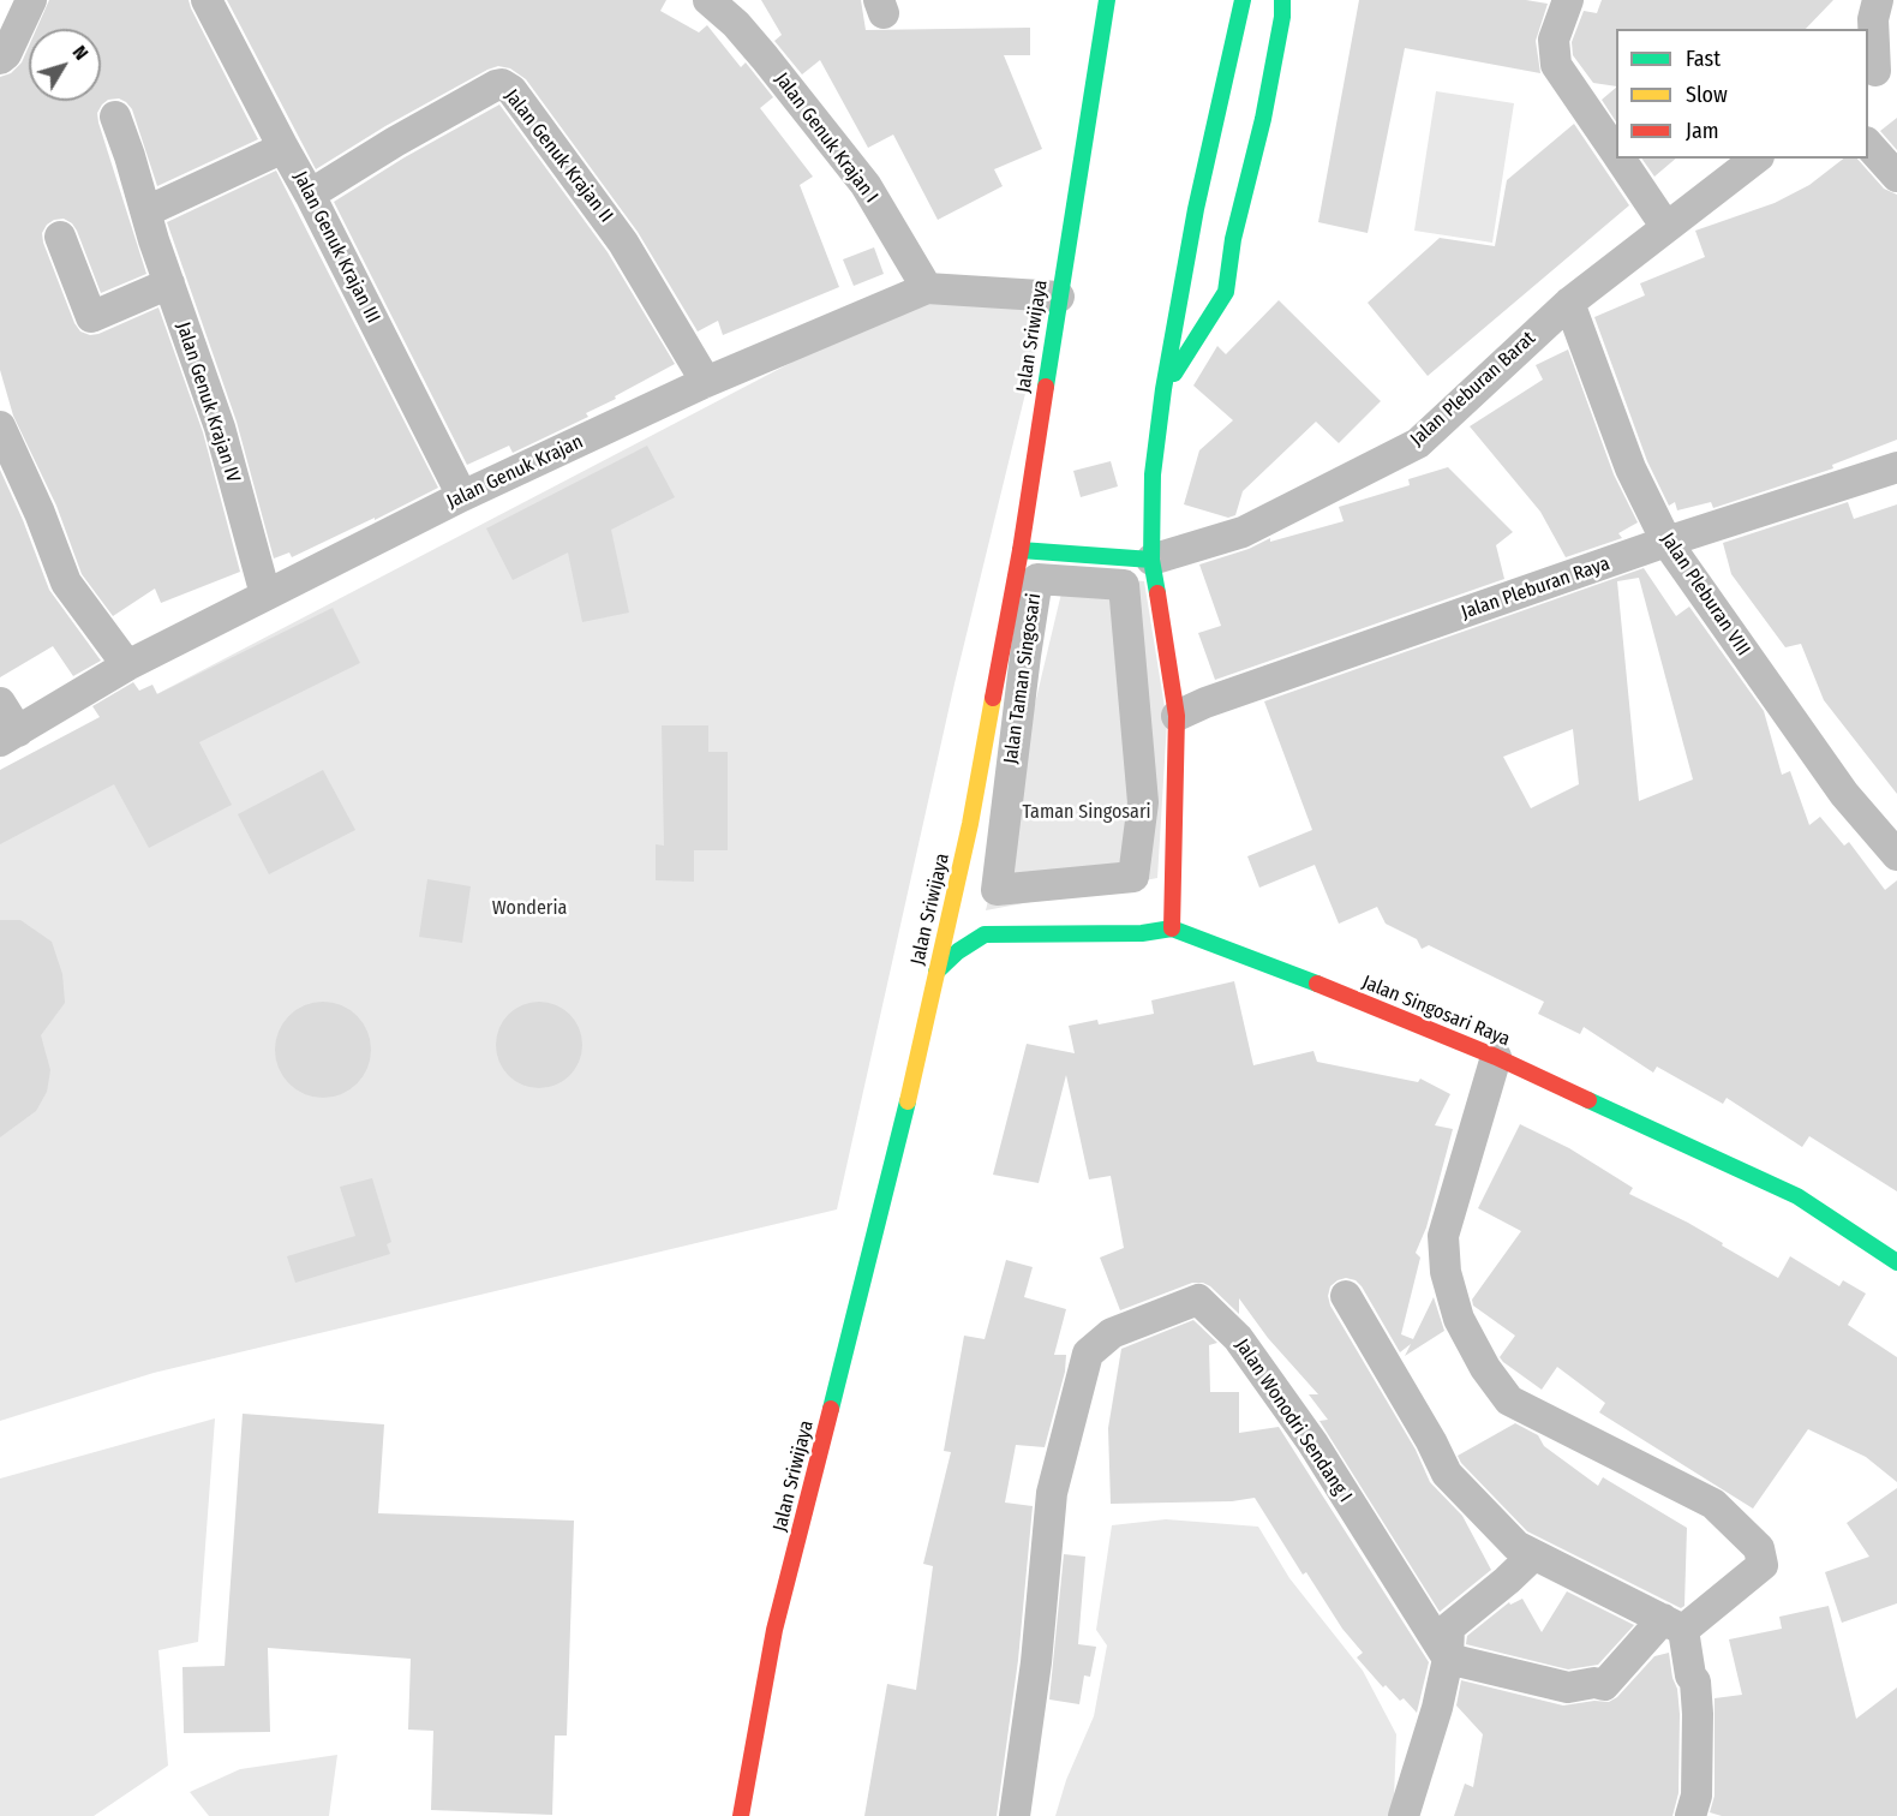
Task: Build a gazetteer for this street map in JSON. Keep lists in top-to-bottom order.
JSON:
{
  "streets": {
    "main road": ["Jalan Sriwijaya", "Jalan Singosari Raya"],
    "street": [
      "Jalan Genuk Krajan I",
      "Jalan Genuk Krajan II",
      "Jalan Genuk Krajan III",
      "Jalan Pleburan Barat",
      "Jalan Genuk Krajan IV",
      "Jalan Genuk Krajan",
      "Jalan Pleburan Raya",
      "Jalan Pleburan VIII",
      "Jalan Taman Singosari",
      "Jalan Wonodri Sendang I"
    ]
  },
  "crossings": [
    ["Jalan Genuk Krajan I", "Jalan Genuk Krajan"],
    ["Jalan Genuk Krajan II", "Jalan Genuk Krajan III"],
    ["Jalan Genuk Krajan II", "Jalan Genuk Krajan"],
    ["Jalan Genuk Krajan III", "Jalan Genuk Krajan"],
    ["Jalan Sriwijaya", "Jalan Genuk Krajan"],
    ["Jalan Pleburan Barat", "Jalan Pleburan VIII"],
    ["Jalan Genuk Krajan IV", "Jalan Genuk Krajan"],
    ["Jalan Pleburan Raya", "Jalan Pleburan VIII"]
  ],
  "parks": ["Taman Singosari", "Wonderia"],
  "legend": ["Fast", "Slow", "Jam"],
  "north": "top right"
}
